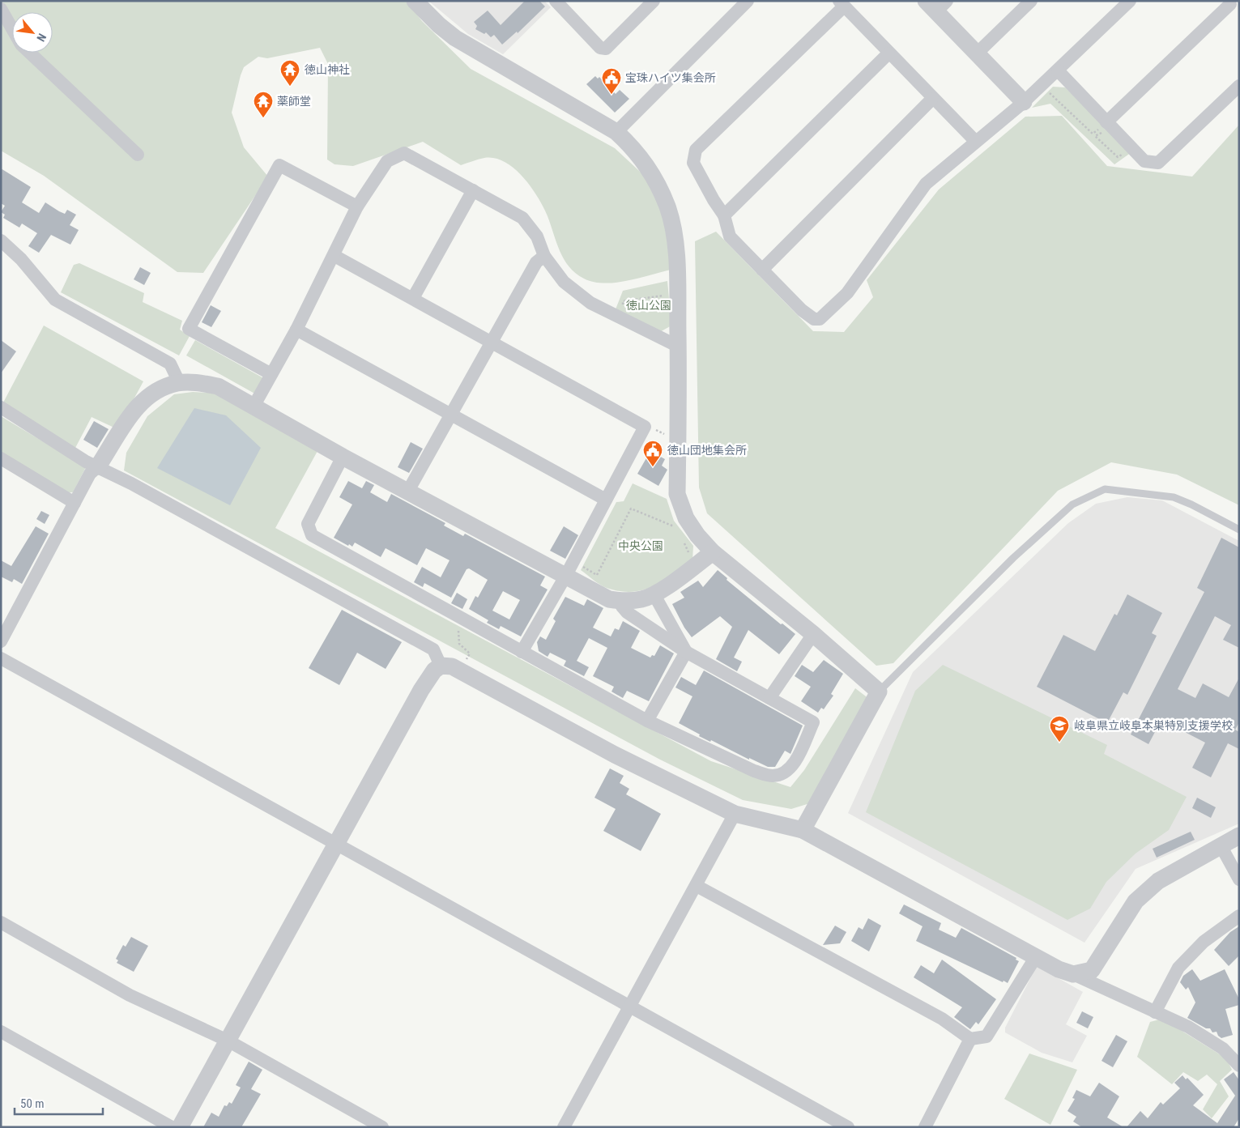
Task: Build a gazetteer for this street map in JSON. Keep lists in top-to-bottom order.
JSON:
{
  "parks": ["徳山公園", "中央公園"],
  "places": {
    "temple": ["徳山神社", "薬師堂"],
    "public building": ["宝珠ハイツ集会所", "徳山団地集会所"],
    "school or university": ["岐阜県立岐阜本巣特別支援学校"]
  },
  "scale_bar": "50 m",
  "north": "bottom right"
}
